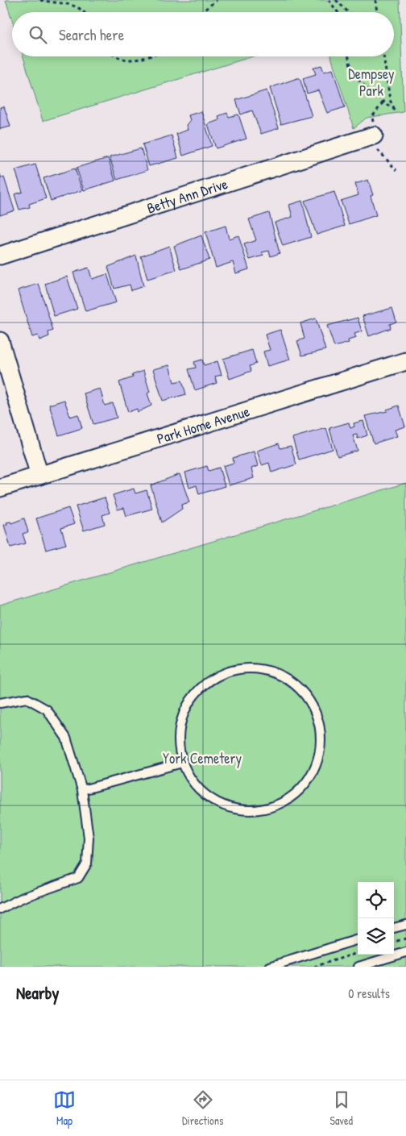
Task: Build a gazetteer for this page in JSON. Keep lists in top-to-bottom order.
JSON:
{
  "streets": {
    "street": ["Betty Ann Drive", "Park Home Avenue"]
  },
  "parks": ["Dempsey Park", "York Cemetery"],
  "page": {
    "search": "Search here",
    "heading": ["Nearby", "0 results"],
    "nav": ["Map", "Directions", "Saved"]
  }
}
